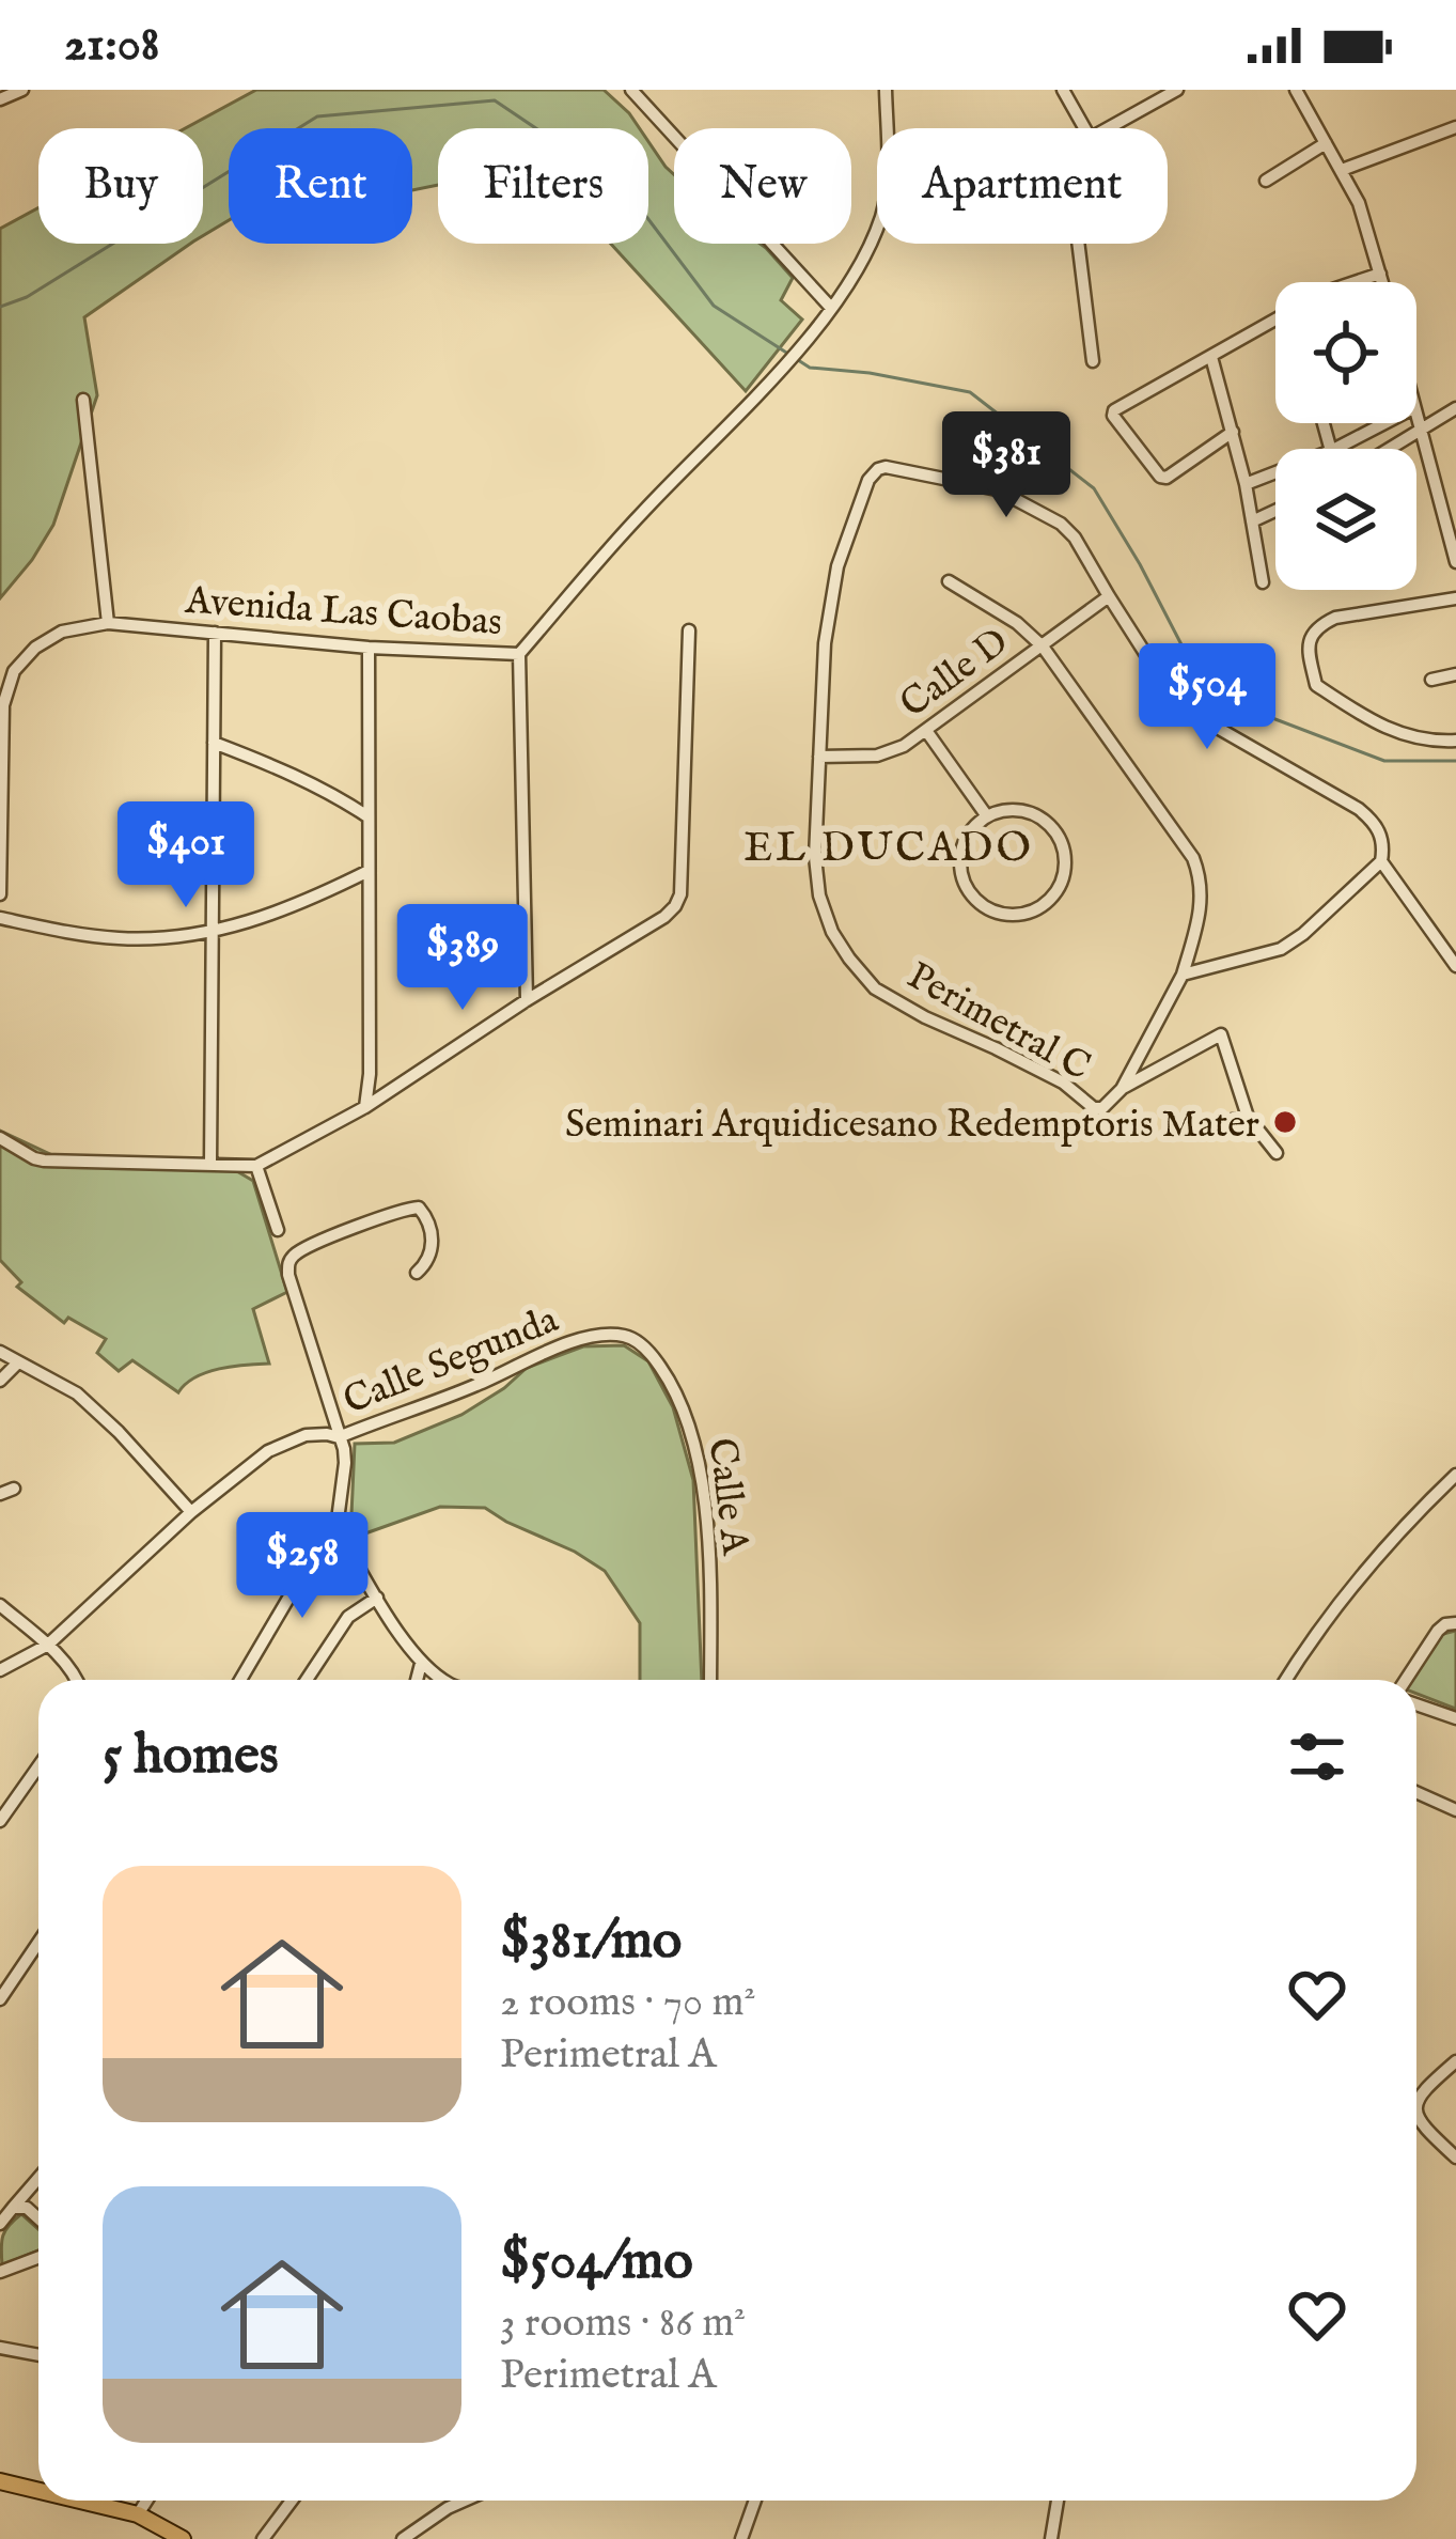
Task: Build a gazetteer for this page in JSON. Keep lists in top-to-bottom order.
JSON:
{
  "streets": {
    "street": [
      "Avenida Las Caobas",
      "Calle D",
      "Perimetral C",
      "Calle Segunda",
      "Calle A"
    ]
  },
  "crossings": [
    ["Calle D", "Perimetral C"],
    ["Calle Segunda", "Calle A"]
  ],
  "districts": ["EL DUCADO"],
  "places": ["Seminari Arquidicesano Redemptoris Mater"],
  "page": {
    "status": "21:08",
    "chip": [
      "Buy",
      "Rent",
      "Filters",
      "New",
      "Apartment"
    ],
    "price": [
      "$381",
      "$504",
      "$401",
      "$389",
      "$258"
    ],
    "heading": "5 homes",
    "list": [
      {
        "name": "$381/mo",
        "note": "2 rooms · 70 m² · Perimetral A"
      },
      {
        "name": "$504/mo",
        "note": "3 rooms · 86 m² · Perimetral A"
      }
    ]
  }
}
